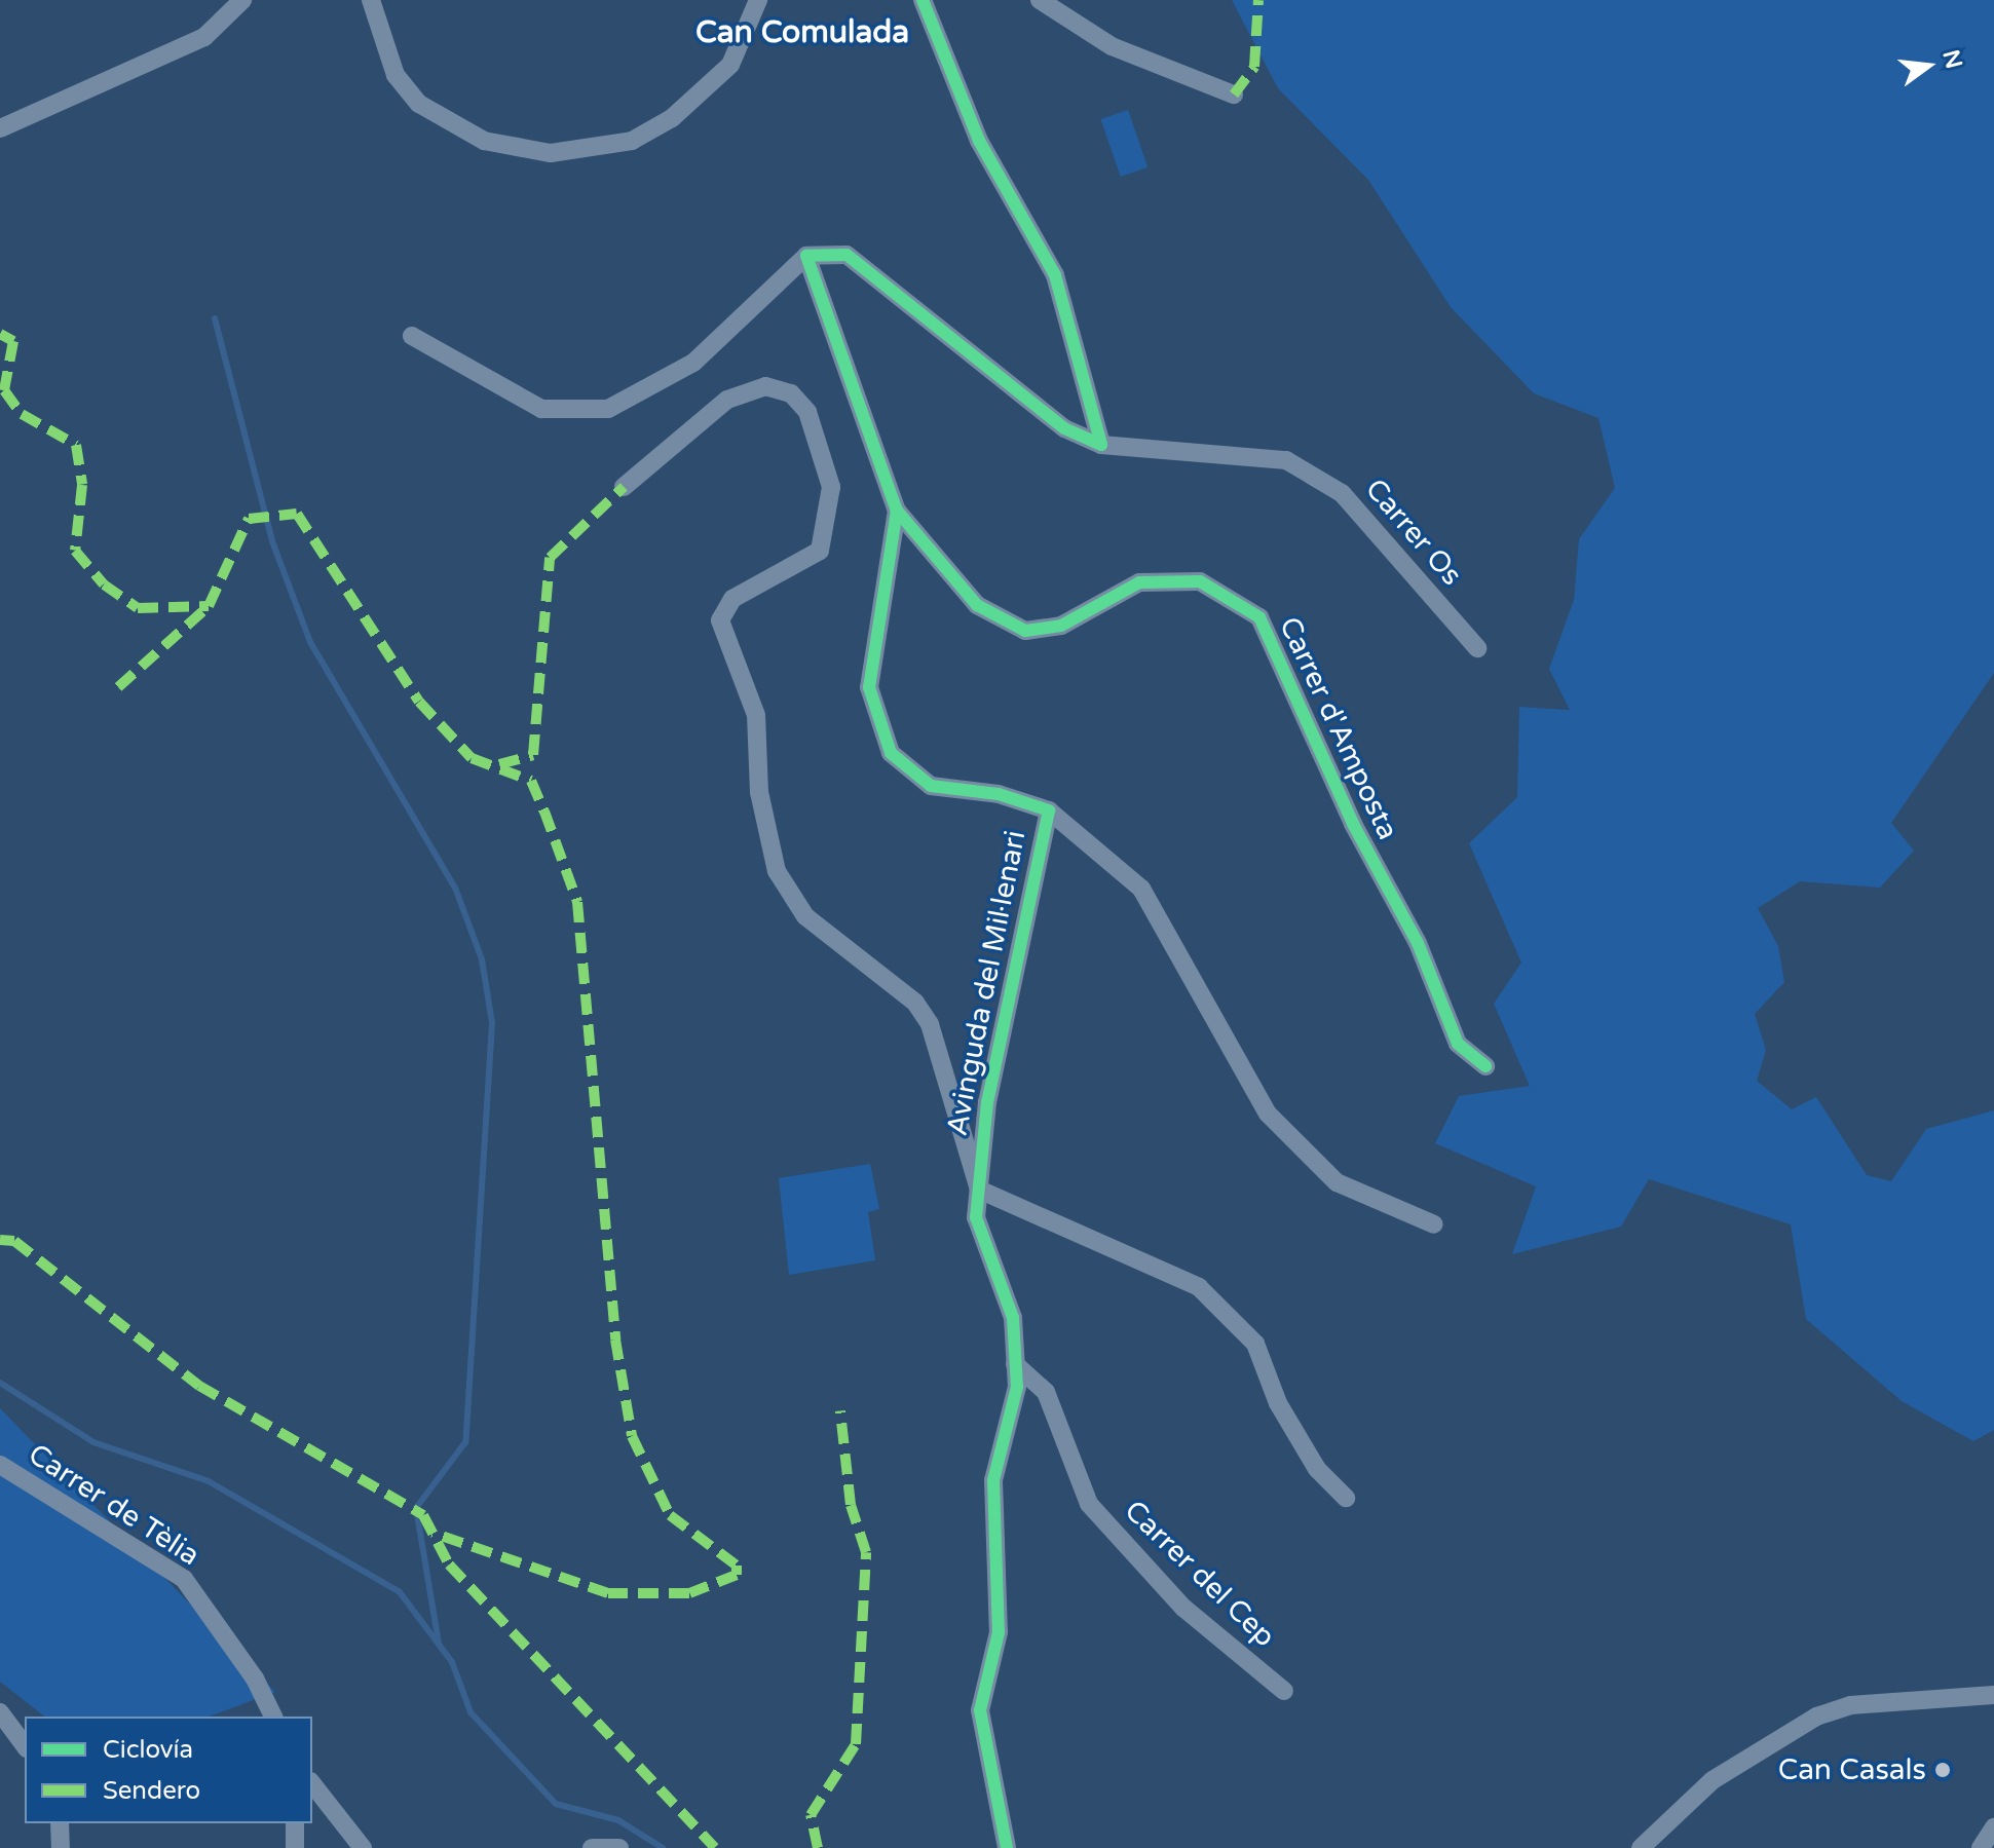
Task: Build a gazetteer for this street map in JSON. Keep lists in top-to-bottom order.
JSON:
{
  "streets": {
    "street": [
      "Carrer Os",
      "Carrer d'Amposta",
      "Avinguda del Mil·lenari",
      "Carrer de Tèlia",
      "Carrer del Cep"
    ]
  },
  "crossings": [
    ["Carrer d'Amposta", "Avinguda del Mil·lenari"],
    ["Avinguda del Mil·lenari", "Carrer del Cep"]
  ],
  "districts": ["Can Comulada"],
  "places": ["Can Casals"],
  "legend": ["Ciclovía", "Sendero"],
  "north": "right"
}
